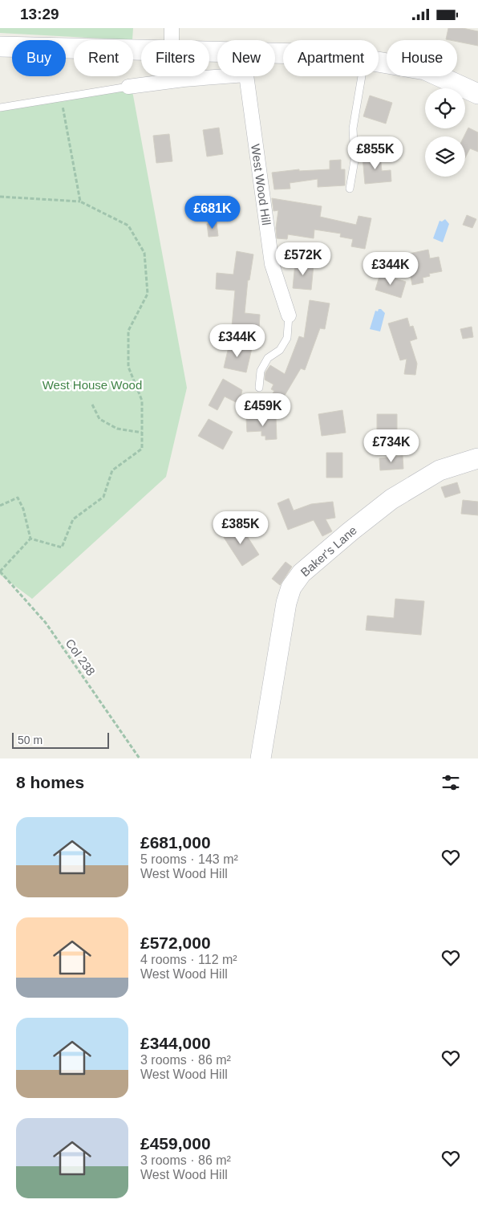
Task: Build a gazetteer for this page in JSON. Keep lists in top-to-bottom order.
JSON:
{
  "streets": {
    "main road": ["Baker's Lane"],
    "street": ["West Wood Hill"],
    "path": ["Col 238"]
  },
  "parks": ["West House Wood"],
  "scale_bar": "50 m",
  "page": {
    "status": "13:29",
    "chip": [
      "Buy",
      "Rent",
      "Filters",
      "New",
      "Apartment",
      "House"
    ],
    "price": [
      "£855K",
      "£681K",
      "£572K",
      "£344K",
      "£344K",
      "£459K",
      "£734K",
      "£385K"
    ],
    "scale": "50 m",
    "heading": "8 homes",
    "list": [
      {
        "name": "£681,000",
        "note": "5 rooms · 143 m² · West Wood Hill"
      },
      {
        "name": "£572,000",
        "note": "4 rooms · 112 m² · West Wood Hill"
      },
      {
        "name": "£344,000",
        "note": "3 rooms · 86 m² · West Wood Hill"
      },
      {
        "name": "£459,000",
        "note": "3 rooms · 86 m² · West Wood Hill"
      }
    ]
  }
}
